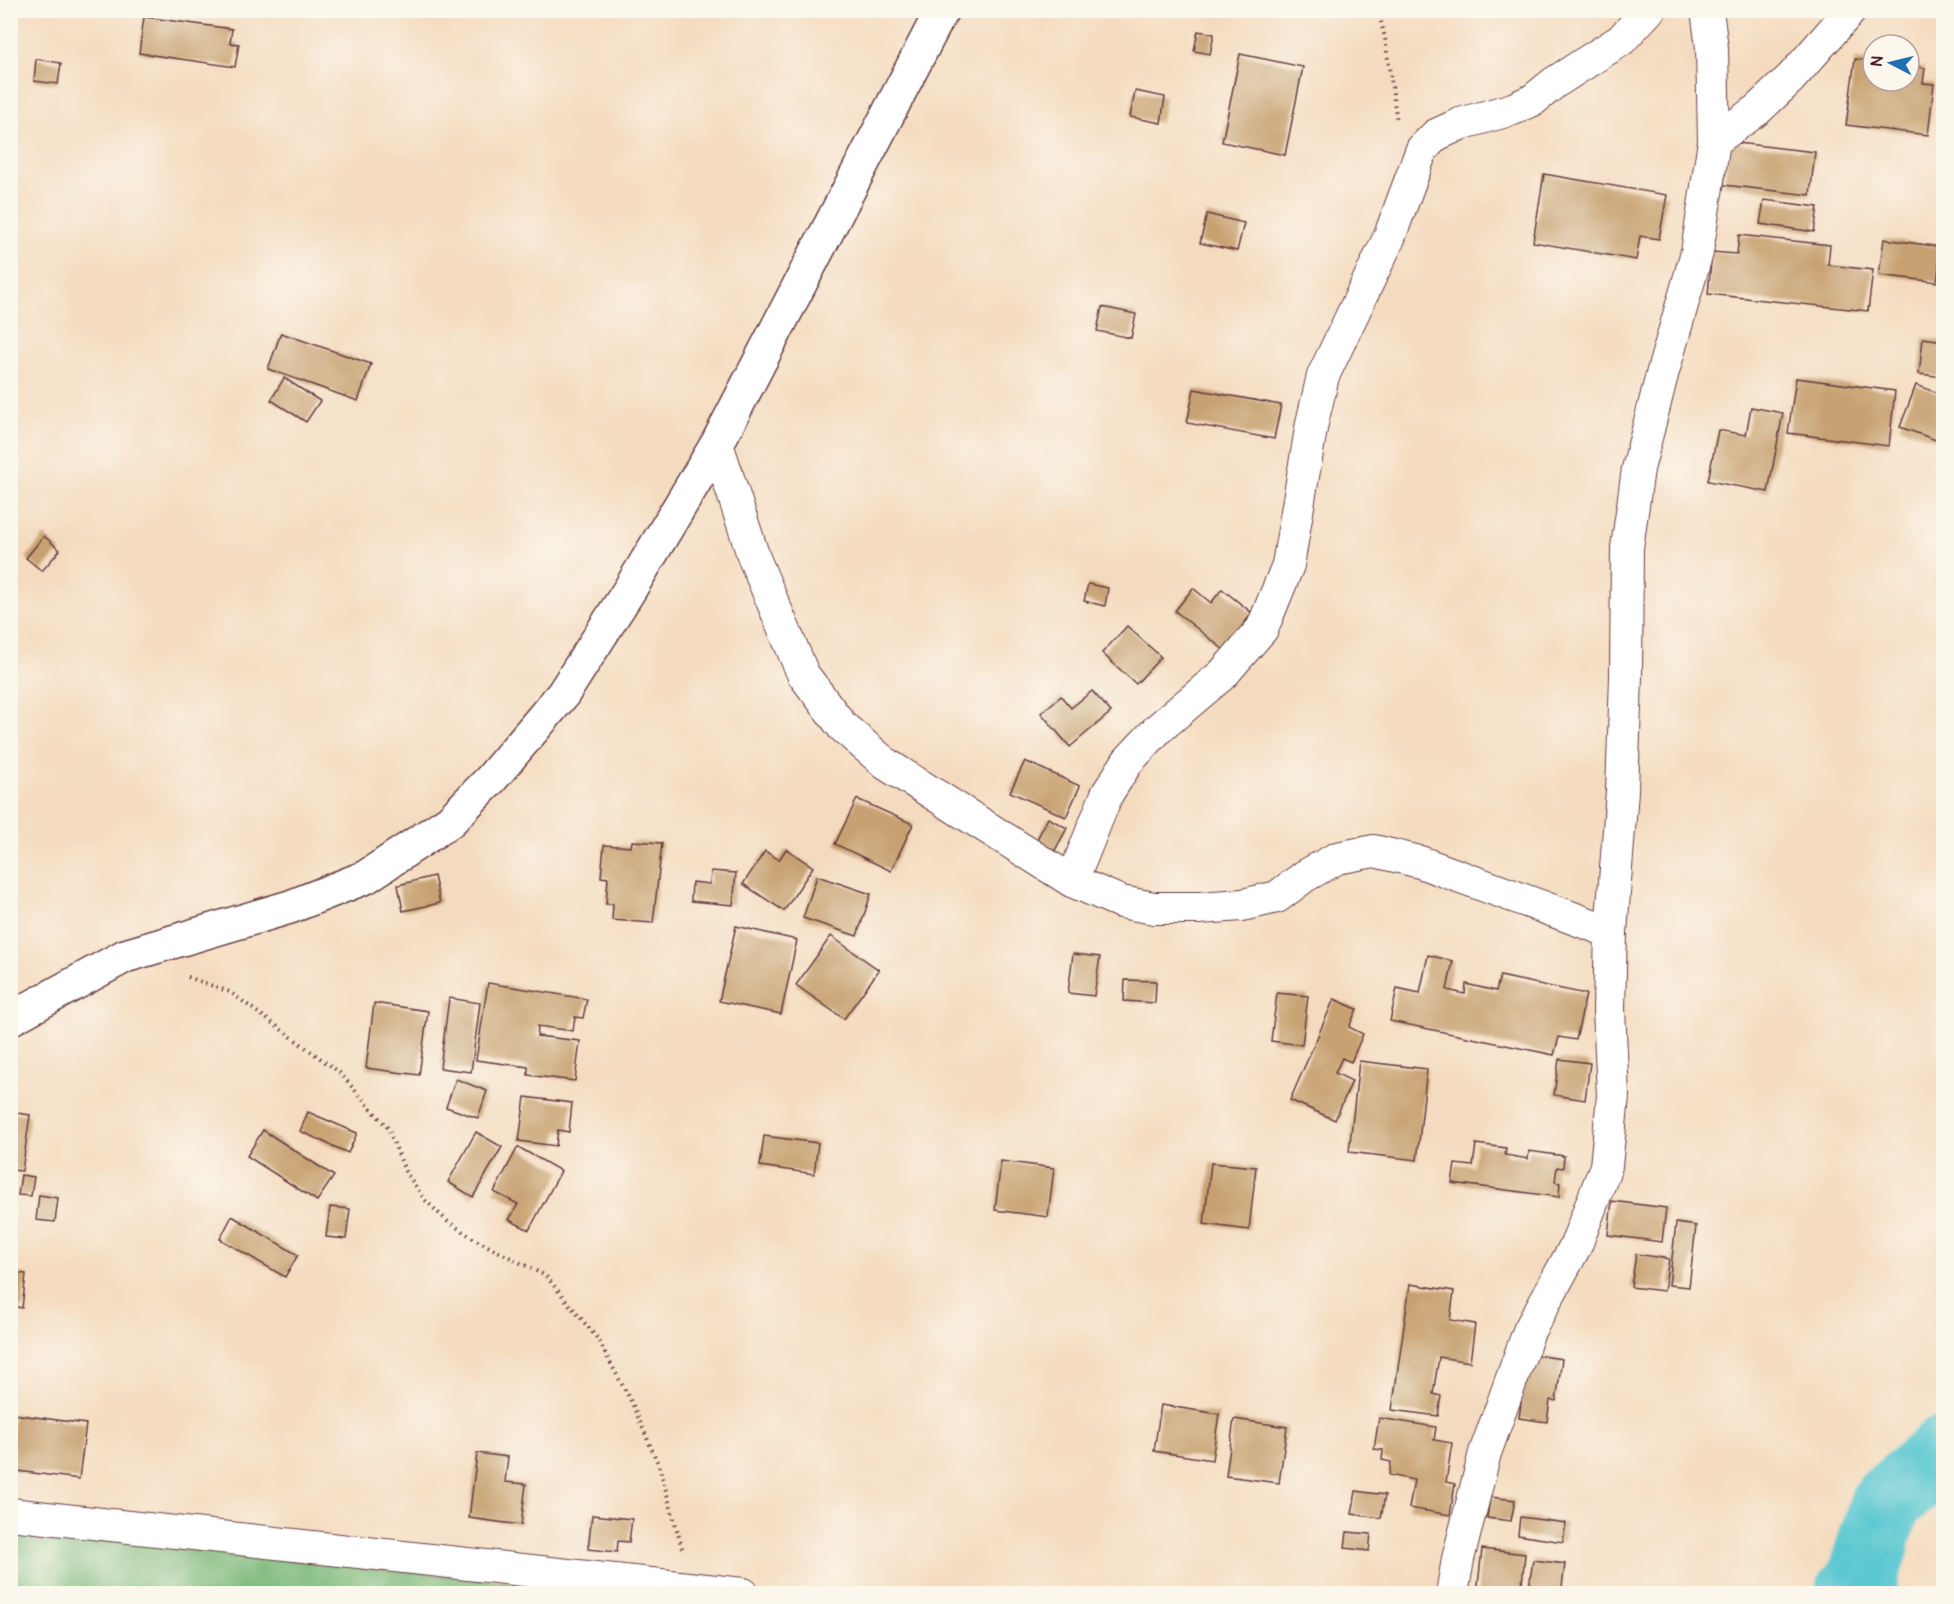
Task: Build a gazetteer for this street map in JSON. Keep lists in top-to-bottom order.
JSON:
{
  "north": "left"
}
